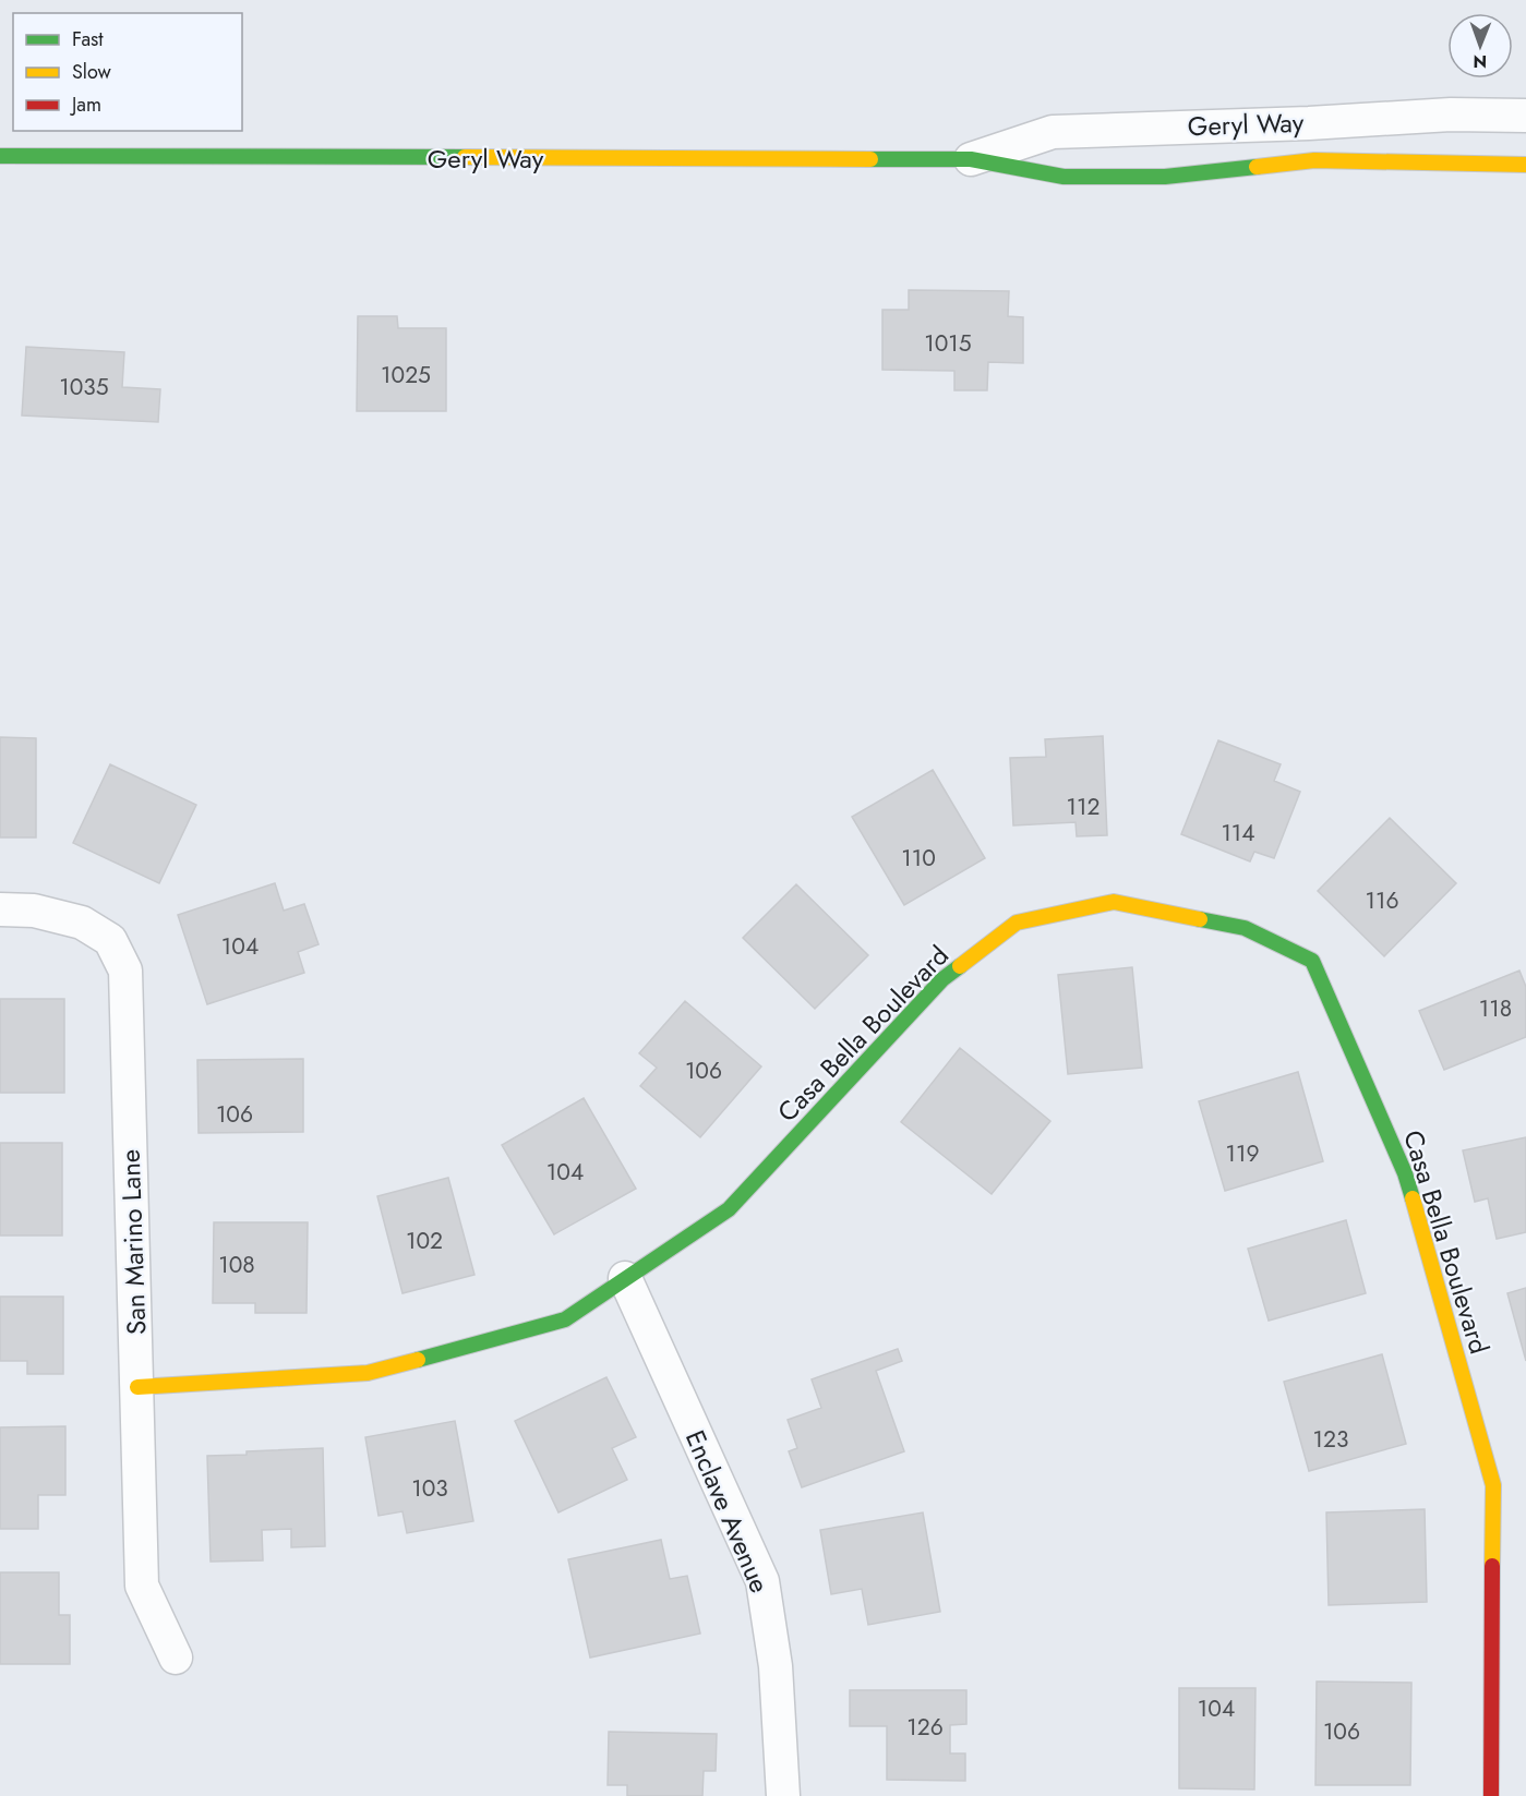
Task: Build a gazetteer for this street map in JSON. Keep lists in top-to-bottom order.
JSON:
{
  "streets": {
    "street": [
      "Geryl Way",
      "Casa Bella Boulevard",
      "San Marino Lane",
      "Enclave Avenue"
    ]
  },
  "crossings": [
    ["Casa Bella Boulevard", "San Marino Lane"],
    ["Casa Bella Boulevard", "Enclave Avenue"]
  ],
  "house_numbers": [
    "1015",
    "1025",
    "1035",
    "112",
    "114",
    "110",
    "116",
    "104",
    "118",
    "106",
    "106",
    "119",
    "104",
    "102",
    "108",
    "123",
    "103",
    "104",
    "126",
    "106"
  ],
  "legend": ["Fast", "Slow", "Jam"],
  "north": "bottom"
}
